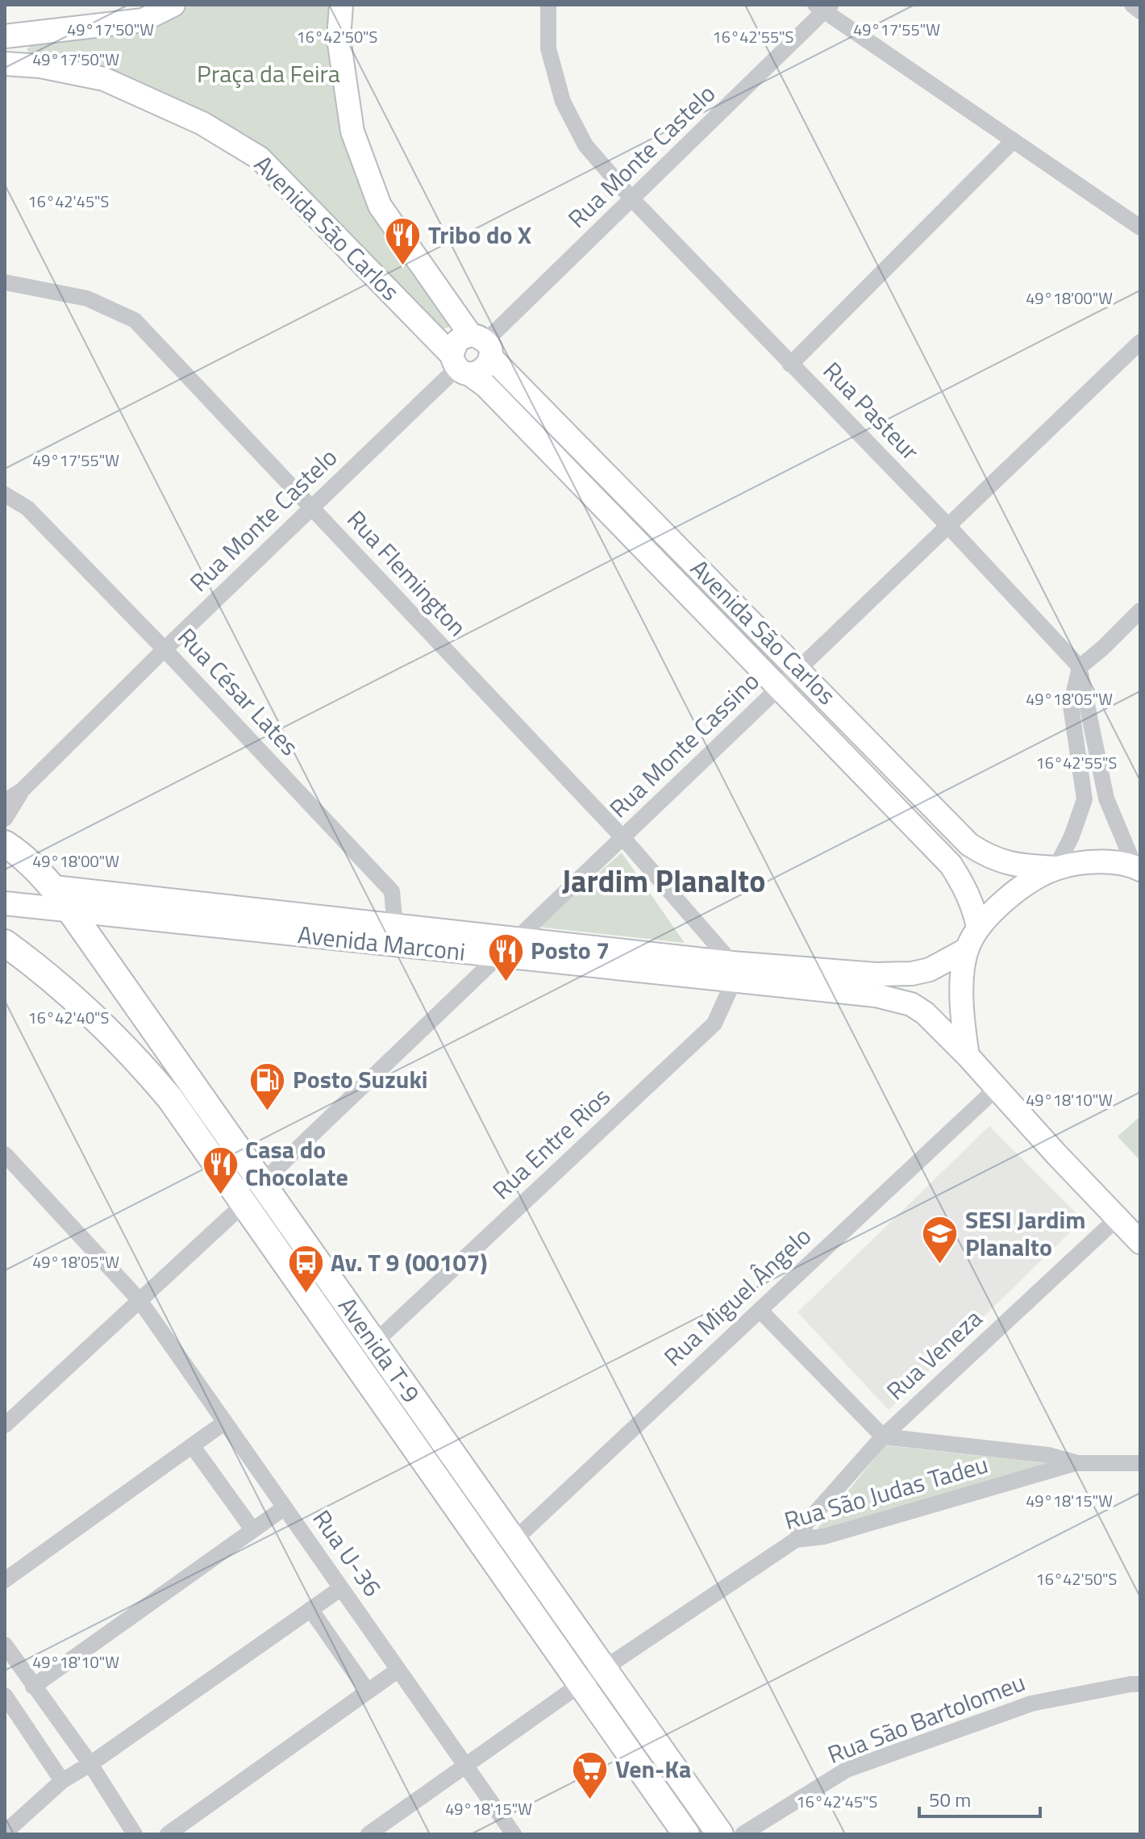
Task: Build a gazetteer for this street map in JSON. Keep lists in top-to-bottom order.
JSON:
{
  "streets": {
    "main road": ["Avenida T-9"],
    "street": [
      "Rua Monte Castelo",
      "Avenida São Carlos",
      "Rua Pasteur",
      "Rua Flemington",
      "Rua César Lates",
      "Rua Monte Cassino",
      "Avenida Marconi",
      "Rua Entre Rios",
      "Rua Miguel Ângelo",
      "Rua Veneza",
      "Rua São Judas Tadeu",
      "Rua U-36",
      "Rua São Bartolomeu"
    ]
  },
  "crossings": [
    ["Rua Monte Castelo", "Avenida São Carlos"],
    ["Rua Monte Castelo", "Rua Pasteur"],
    ["Rua Monte Castelo", "Rua Flemington"],
    ["Rua Monte Castelo", "Rua César Lates"],
    ["Avenida São Carlos", "Rua Monte Cassino"],
    ["Rua Pasteur", "Rua Monte Cassino"],
    ["Rua Flemington", "Rua Monte Cassino"],
    ["Rua Flemington", "Avenida Marconi"],
    ["Rua Flemington", "Rua Entre Rios"],
    ["Rua César Lates", "Avenida Marconi"],
    ["Rua Monte Cassino", "Avenida Marconi"],
    ["Rua Monte Cassino", "Avenida T-9"],
    ["Avenida Marconi", "Rua Entre Rios"],
    ["Avenida Marconi", "Rua Miguel Ângelo"],
    ["Avenida Marconi", "Avenida T-9"],
    ["Avenida Marconi", "Rua Veneza"],
    ["Rua Entre Rios", "Avenida T-9"],
    ["Rua Miguel Ângelo", "Avenida T-9"],
    ["Avenida T-9", "Rua São Judas Tadeu"],
    ["Rua Veneza", "Rua São Judas Tadeu"],
    ["Rua São Judas Tadeu", "Rua U-36"]
  ],
  "districts": ["Jardim Planalto"],
  "parks": ["Praça da Feira"],
  "places": {
    "restaurant": ["Tribo do X", "Posto 7", "Casa do Chocolate"],
    "fuel station": ["Posto Suzuki"],
    "school or university": ["SESI Jardim Planalto"],
    "bus stop": ["Av. T 9 (00107)"],
    "supermarket": ["Ven-Ka"]
  },
  "scale_bar": "50 m",
  "coordinates": [
    "49°17'50\"W",
    "49°17'55\"W",
    "16°42'50\"S",
    "16°42'55\"S",
    "16°42'45\"S",
    "49°18'00\"W",
    "49°18'05\"W",
    "16°42'40\"S",
    "49°18'10\"W",
    "49°18'15\"W"
  ]
}
